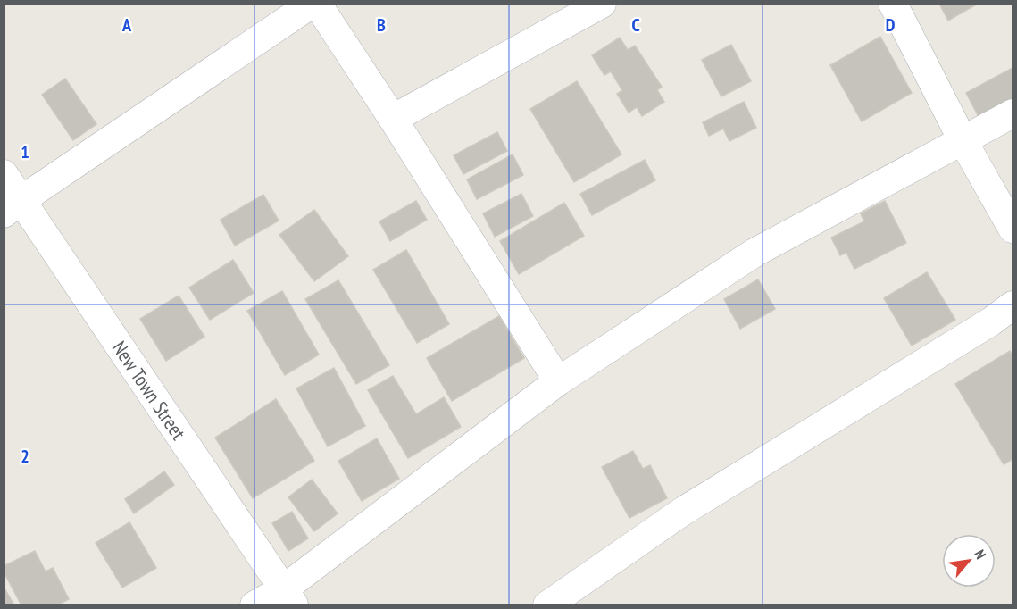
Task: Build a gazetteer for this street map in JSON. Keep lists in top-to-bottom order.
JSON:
{
  "streets": {
    "street": ["New Town Street"]
  },
  "north": "top right",
  "grid": {
    "columns": [
      "A",
      "B",
      "C",
      "D"
    ],
    "rows": ["1", "2"]
  }
}
